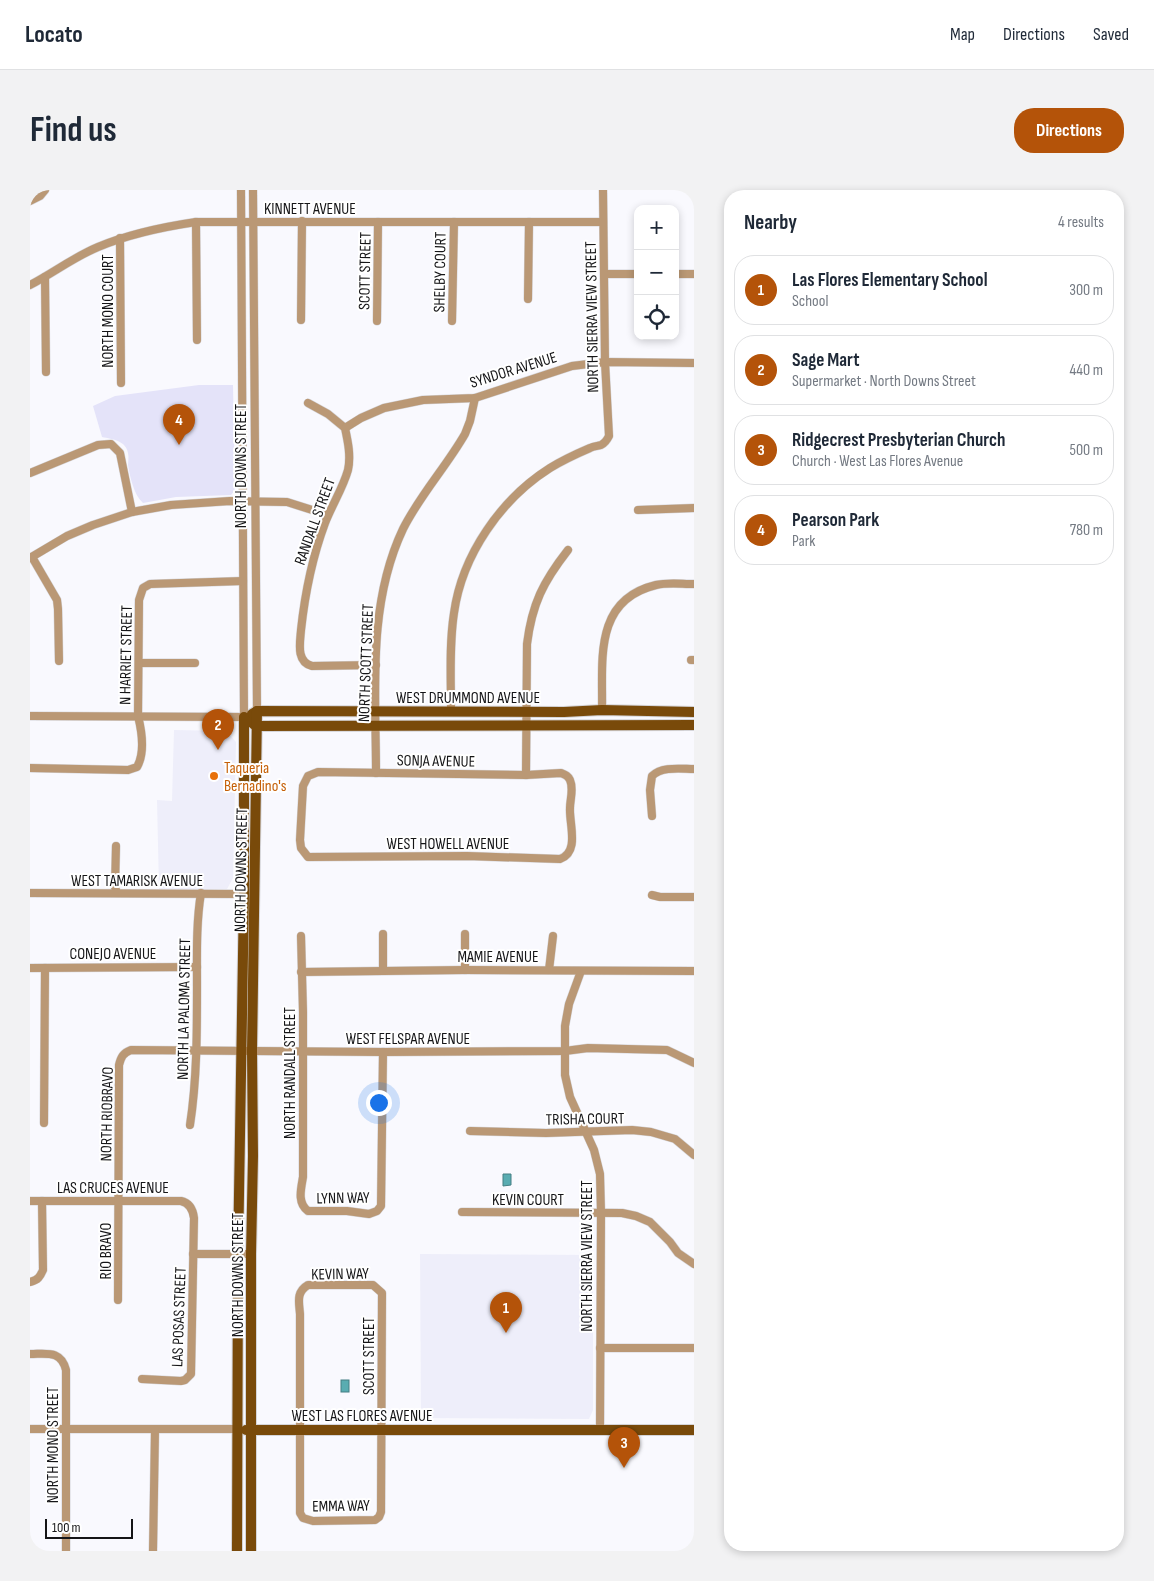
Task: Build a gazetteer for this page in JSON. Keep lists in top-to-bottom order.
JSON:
{
  "streets": {
    "main road": ["NORTH DOWNS STREET", "WEST DRUMMOND AVENUE", "WEST LAS FLORES AVENUE"],
    "street": [
      "KINNETT AVENUE",
      "SCOTT STREET",
      "SHELBY COURT",
      "NORTH MONO COURT",
      "NORTH SIERRA VIEW STREET",
      "SYNDOR AVENUE",
      "RANDALL STREET",
      "N HARRIET STREET",
      "NORTH SCOTT STREET",
      "SONJA AVENUE",
      "WEST HOWELL AVENUE",
      "WEST TAMARISK AVENUE",
      "CONEJO AVENUE",
      "MAMIE AVENUE",
      "NORTH LA PALOMA STREET",
      "WEST FELSPAR AVENUE",
      "NORTH RANDALL STREET",
      "NORTH RIOBRAVO",
      "TRISHA COURT",
      "LAS CRUCES AVENUE",
      "LYNN WAY",
      "KEVIN COURT",
      "RIO BRAVO",
      "KEVIN WAY",
      "LAS POSAS STREET",
      "NORTH MONO STREET",
      "EMMA WAY"
    ]
  },
  "crossings": [
    ["KINNETT AVENUE", "SCOTT STREET"],
    ["KINNETT AVENUE", "SHELBY COURT"],
    ["KINNETT AVENUE", "NORTH MONO COURT"],
    ["KINNETT AVENUE", "NORTH SIERRA VIEW STREET"],
    ["KINNETT AVENUE", "NORTH DOWNS STREET"],
    ["SCOTT STREET", "KEVIN WAY"],
    ["SCOTT STREET", "WEST LAS FLORES AVENUE"],
    ["SCOTT STREET", "EMMA WAY"],
    ["NORTH SIERRA VIEW STREET", "SYNDOR AVENUE"],
    ["NORTH SIERRA VIEW STREET", "WEST DRUMMOND AVENUE"],
    ["NORTH SIERRA VIEW STREET", "MAMIE AVENUE"],
    ["NORTH SIERRA VIEW STREET", "WEST FELSPAR AVENUE"],
    ["NORTH SIERRA VIEW STREET", "TRISHA COURT"],
    ["NORTH SIERRA VIEW STREET", "KEVIN COURT"],
    ["NORTH SIERRA VIEW STREET", "WEST LAS FLORES AVENUE"],
    ["SYNDOR AVENUE", "RANDALL STREET"],
    ["SYNDOR AVENUE", "NORTH SCOTT STREET"],
    ["NORTH DOWNS STREET", "N HARRIET STREET"],
    ["NORTH DOWNS STREET", "WEST DRUMMOND AVENUE"],
    ["NORTH DOWNS STREET", "WEST TAMARISK AVENUE"],
    ["NORTH DOWNS STREET", "WEST FELSPAR AVENUE"],
    ["NORTH DOWNS STREET", "WEST LAS FLORES AVENUE"],
    ["RANDALL STREET", "NORTH SCOTT STREET"],
    ["N HARRIET STREET", "WEST DRUMMOND AVENUE"],
    ["NORTH SCOTT STREET", "WEST DRUMMOND AVENUE"],
    ["NORTH SCOTT STREET", "SONJA AVENUE"],
    ["SONJA AVENUE", "WEST HOWELL AVENUE"],
    ["WEST TAMARISK AVENUE", "NORTH LA PALOMA STREET"],
    ["CONEJO AVENUE", "NORTH LA PALOMA STREET"],
    ["MAMIE AVENUE", "NORTH RANDALL STREET"],
    ["NORTH LA PALOMA STREET", "WEST FELSPAR AVENUE"],
    ["WEST FELSPAR AVENUE", "NORTH RANDALL STREET"],
    ["WEST FELSPAR AVENUE", "NORTH RIOBRAVO"],
    ["WEST FELSPAR AVENUE", "LYNN WAY"],
    ["NORTH RANDALL STREET", "LYNN WAY"],
    ["NORTH RIOBRAVO", "LAS CRUCES AVENUE"],
    ["NORTH RIOBRAVO", "RIO BRAVO"],
    ["LAS CRUCES AVENUE", "RIO BRAVO"],
    ["LAS CRUCES AVENUE", "LAS POSAS STREET"],
    ["KEVIN WAY", "WEST LAS FLORES AVENUE"],
    ["KEVIN WAY", "EMMA WAY"],
    ["WEST LAS FLORES AVENUE", "NORTH MONO STREET"],
    ["WEST LAS FLORES AVENUE", "EMMA WAY"]
  ],
  "places": ["Taqueria Bernadino's"],
  "scale_bar": "100 m",
  "page": {
    "header": "Locato",
    "nav": ["Map", "Directions", "Saved"],
    "buttons": "Directions",
    "title": "Find us",
    "heading": ["Nearby", "4 results"],
    "map_buttons": ["+", "−"],
    "list": [
      {
        "mark": "1",
        "name": "Las Flores Elementary School",
        "note": "School",
        "value": "300 m"
      },
      {
        "mark": "2",
        "name": "Sage Mart",
        "note": "Supermarket · North Downs Street",
        "value": "440 m"
      },
      {
        "mark": "3",
        "name": "Ridgecrest Presbyterian Church",
        "note": "Church · West Las Flores Avenue",
        "value": "500 m"
      },
      {
        "mark": "4",
        "name": "Pearson Park",
        "note": "Park",
        "value": "780 m"
      }
    ],
    "pins": [
      "4",
      "2",
      "1",
      "3"
    ],
    "scale": "100 m"
  }
}
